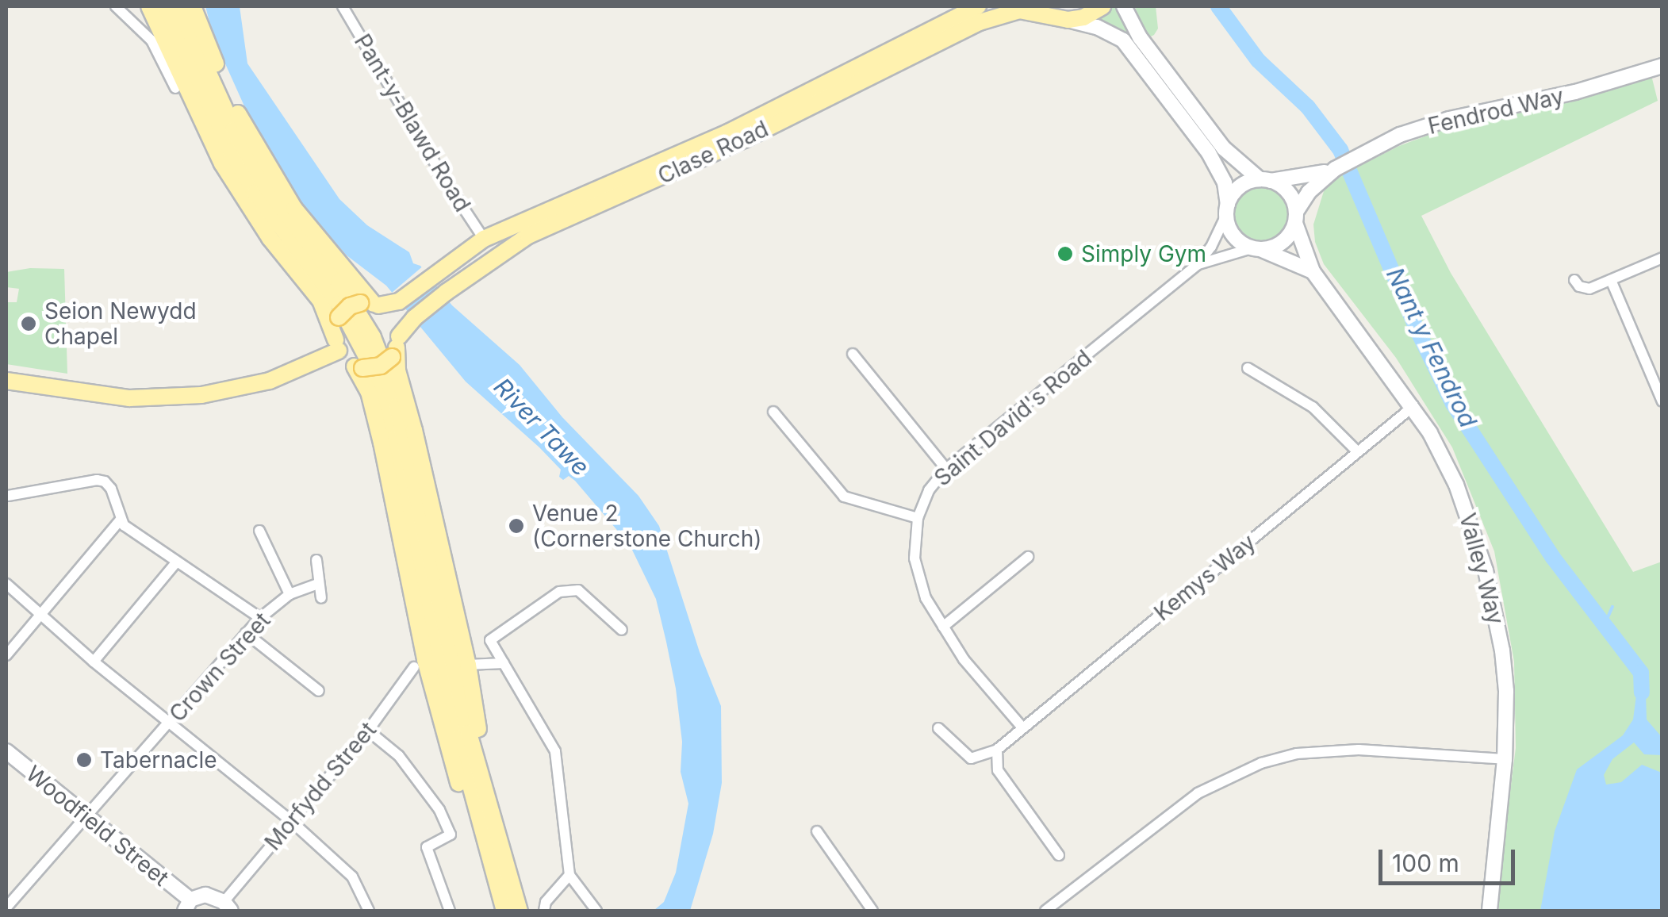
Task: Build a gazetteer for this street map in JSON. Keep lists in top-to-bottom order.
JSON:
{
  "streets": {
    "main road": ["Clase Road"],
    "street": [
      "Fendrod Way",
      "Pant-y-Blawd Road",
      "Saint David's Road",
      "Valley Way",
      "Kemys Way",
      "Crown Street",
      "Morfydd Street",
      "Woodfield Street"
    ]
  },
  "crossings": [
    ["Fendrod Way", "Saint David's Road"],
    ["Fendrod Way", "Valley Way"],
    ["Pant-y-Blawd Road", "Clase Road"],
    ["Saint David's Road", "Valley Way"],
    ["Saint David's Road", "Kemys Way"],
    ["Valley Way", "Kemys Way"],
    ["Crown Street", "Woodfield Street"]
  ],
  "water": ["Nant y Fendrod", "River Tawe"],
  "places": [
    "Simply Gym",
    "Seion Newydd Chapel",
    "Venue 2 (Cornerstone Church)",
    "Tabernacle"
  ],
  "scale_bar": "100 m"
}
